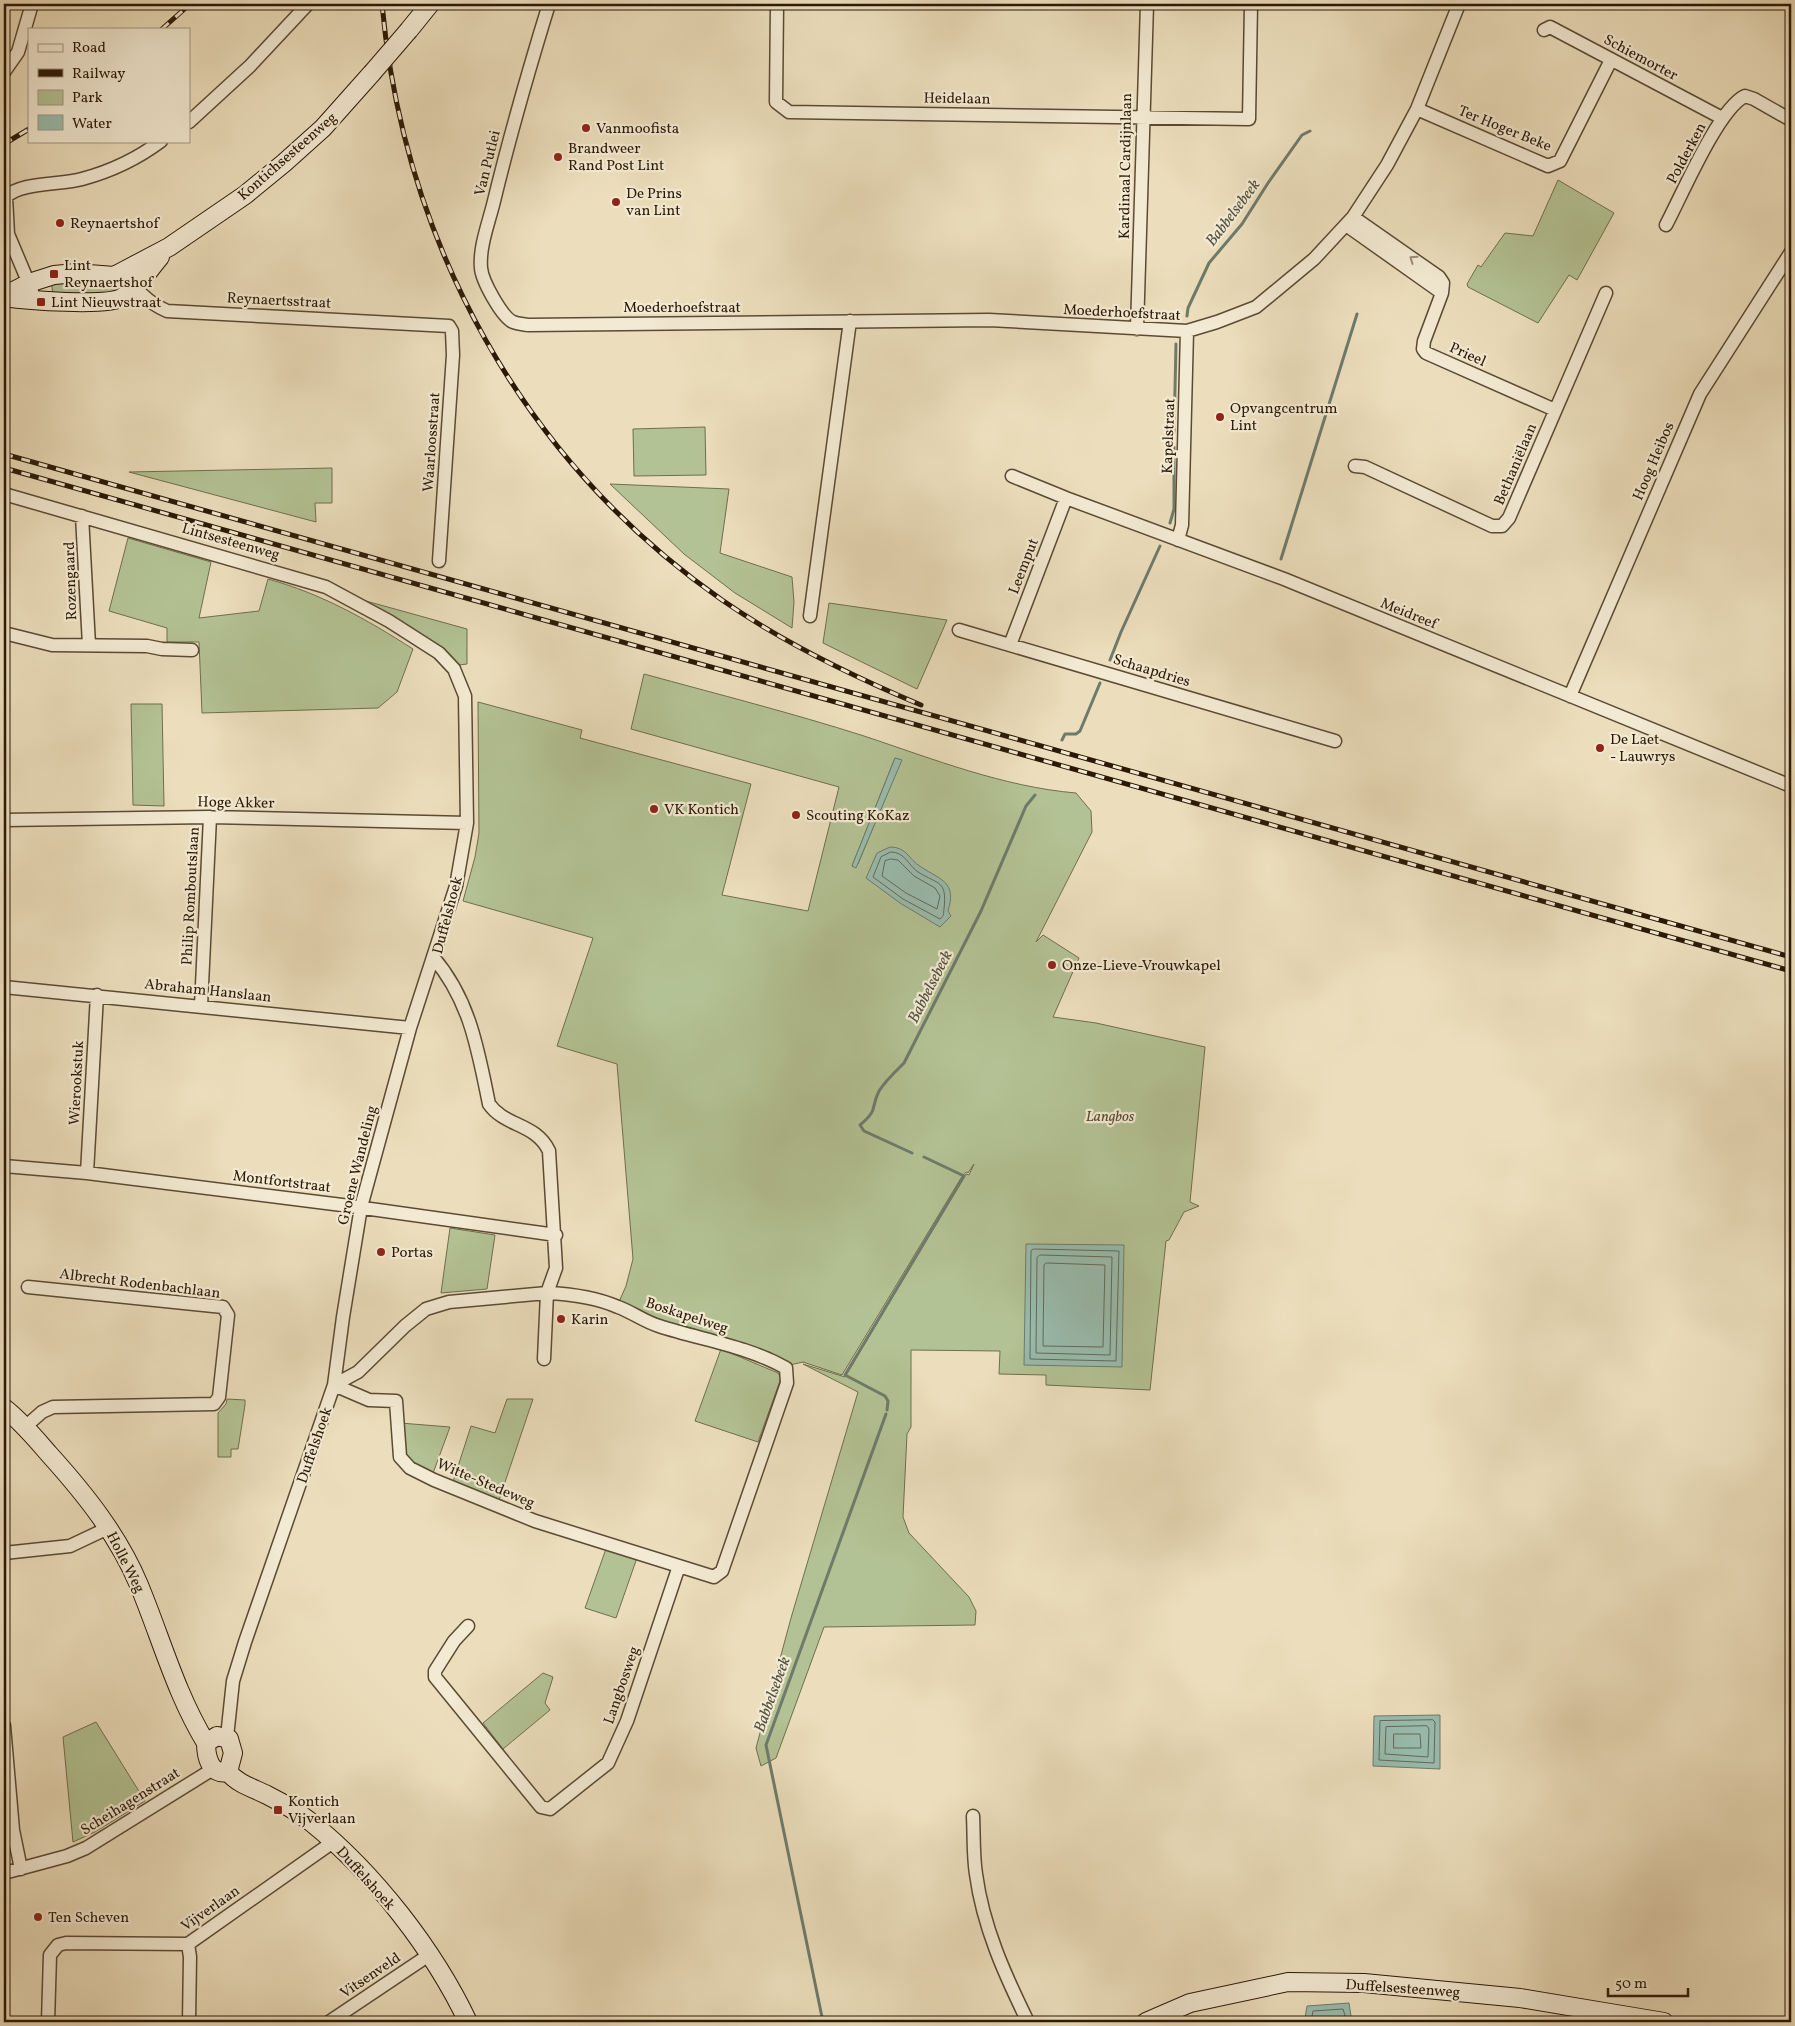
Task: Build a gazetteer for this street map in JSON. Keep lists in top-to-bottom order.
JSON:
{
  "streets": {
    "street": [
      "Schiemorter",
      "Heidelaan",
      "Ter Hoger Beke",
      "Polderken",
      "Kontichsesteenweg",
      "Van Putlei",
      "Kardinaal Cardijnlaan",
      "Reynaertsstraat",
      "Moederhoefstraat",
      "Prieel",
      "Kapelstraat",
      "Waarloosstraat",
      "Hoog Heibos",
      "Bethaniëlaan",
      "Lintsesteenweg",
      "Leemput",
      "Rozengaard",
      "Meidreef",
      "Schaapdries",
      "Hoge Akker",
      "Philip Romboutslaan",
      "Duffelshoek",
      "Abraham Hanslaan",
      "Wierookstuk",
      "Groene Wandeling",
      "Montfortstraat",
      "Albrecht Rodenbachlaan",
      "Boskapelweg",
      "Witte-Stedeweg",
      "Holle Weg",
      "Langbosweg",
      "Scheihagenstraat",
      "Vijverlaan",
      "Vitsenveld",
      "Duffelsesteenweg"
    ]
  },
  "crossings": [
    ["Schiemorter", "Ter Hoger Beke"],
    ["Schiemorter", "Polderken"],
    ["Heidelaan", "Kardinaal Cardijnlaan"],
    ["Ter Hoger Beke", "Moederhoefstraat"],
    ["Kontichsesteenweg", "Reynaertsstraat"],
    ["Van Putlei", "Moederhoefstraat"],
    ["Kardinaal Cardijnlaan", "Moederhoefstraat"],
    ["Reynaertsstraat", "Waarloosstraat"],
    ["Moederhoefstraat", "Prieel"],
    ["Moederhoefstraat", "Kapelstraat"],
    ["Prieel", "Bethaniëlaan"],
    ["Kapelstraat", "Meidreef"],
    ["Hoog Heibos", "Meidreef"],
    ["Lintsesteenweg", "Rozengaard"],
    ["Lintsesteenweg", "Duffelshoek"],
    ["Leemput", "Meidreef"],
    ["Leemput", "Schaapdries"],
    ["Hoge Akker", "Philip Romboutslaan"],
    ["Hoge Akker", "Duffelshoek"],
    ["Philip Romboutslaan", "Abraham Hanslaan"],
    ["Duffelshoek", "Groene Wandeling"],
    ["Duffelshoek", "Montfortstraat"],
    ["Duffelshoek", "Boskapelweg"],
    ["Duffelshoek", "Witte-Stedeweg"],
    ["Duffelshoek", "Scheihagenstraat"],
    ["Duffelshoek", "Vijverlaan"],
    ["Duffelshoek", "Vitsenveld"],
    ["Abraham Hanslaan", "Wierookstuk"],
    ["Abraham Hanslaan", "Groene Wandeling"],
    ["Wierookstuk", "Montfortstraat"],
    ["Groene Wandeling", "Montfortstraat"],
    ["Groene Wandeling", "Witte-Stedeweg"],
    ["Albrecht Rodenbachlaan", "Holle Weg"],
    ["Boskapelweg", "Witte-Stedeweg"],
    ["Boskapelweg", "Langbosweg"],
    ["Witte-Stedeweg", "Langbosweg"]
  ],
  "water": ["Babbelsebeek"],
  "parks": ["Langbos"],
  "places": {
    "other": [
      "Vanmoofista",
      "Brandweer Rand Post Lint",
      "De Prins van Lint",
      "Reynaertshof",
      "Opvangcentrum Lint",
      "De Laet - Lauwrys",
      "VK Kontich",
      "Scouting KoKaz",
      "Onze-Lieve-Vrouwkapel",
      "Portas",
      "Karin",
      "Ten Scheven"
    ],
    "transit": ["Lint Reynaertshof", "Lint Nieuwstraat", "Kontich Vijverlaan"]
  },
  "legend": [
    "Road",
    "Railway",
    "Park",
    "Water"
  ],
  "scale_bar": "50 m"
}
